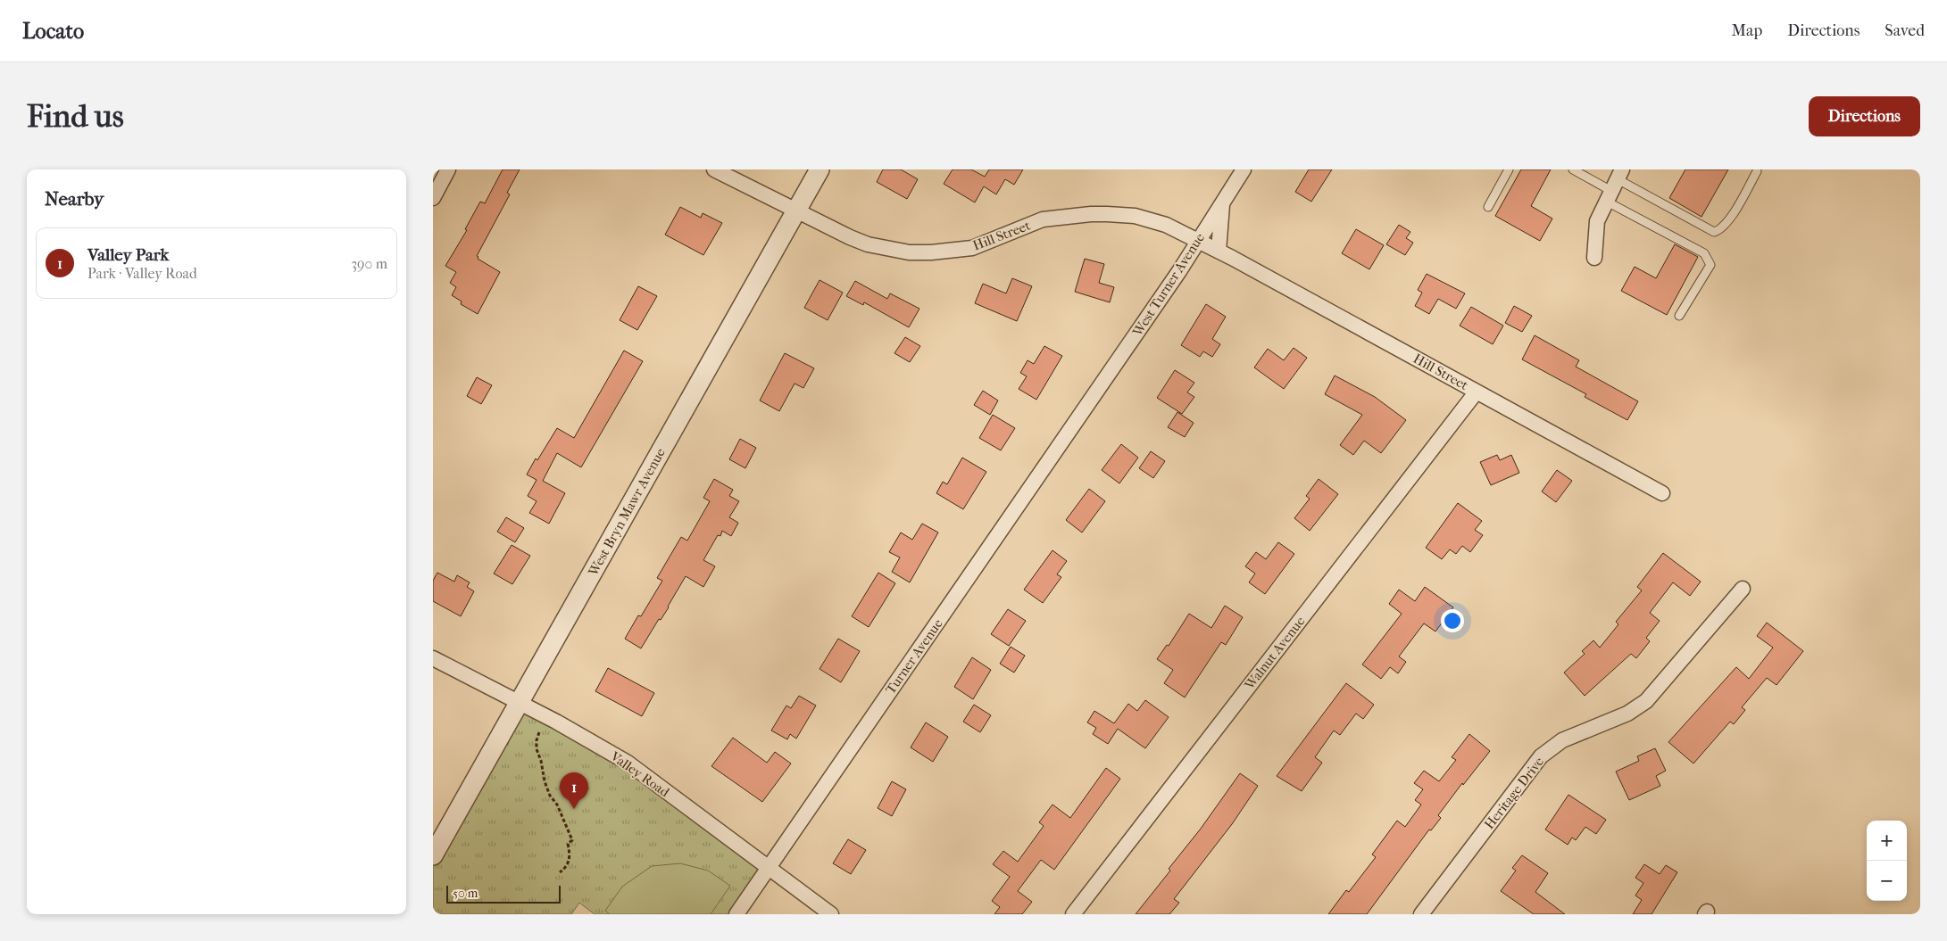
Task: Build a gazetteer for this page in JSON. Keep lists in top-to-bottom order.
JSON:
{
  "streets": {
    "street": [
      "Hill Street",
      "West Turner Avenue",
      "West Bryn Mawr Avenue",
      "Walnut Avenue",
      "Turner Avenue",
      "Valley Road",
      "Heritage Drive"
    ]
  },
  "crossings": [
    ["Hill Street", "West Turner Avenue"],
    ["Hill Street", "West Bryn Mawr Avenue"],
    ["Hill Street", "Walnut Avenue"],
    ["West Turner Avenue", "Turner Avenue"],
    ["West Bryn Mawr Avenue", "Valley Road"],
    ["Turner Avenue", "Valley Road"]
  ],
  "scale_bar": "50 m",
  "page": {
    "header": "Locato",
    "nav": ["Map", "Directions", "Saved"],
    "buttons": "Directions",
    "title": "Find us",
    "heading": "Nearby",
    "list": [
      {
        "mark": "1",
        "name": "Valley Park",
        "note": "Park · Valley Road",
        "value": "390 m"
      }
    ],
    "pins": "1",
    "map_buttons": ["+", "−"],
    "scale": "50 m"
  }
}
